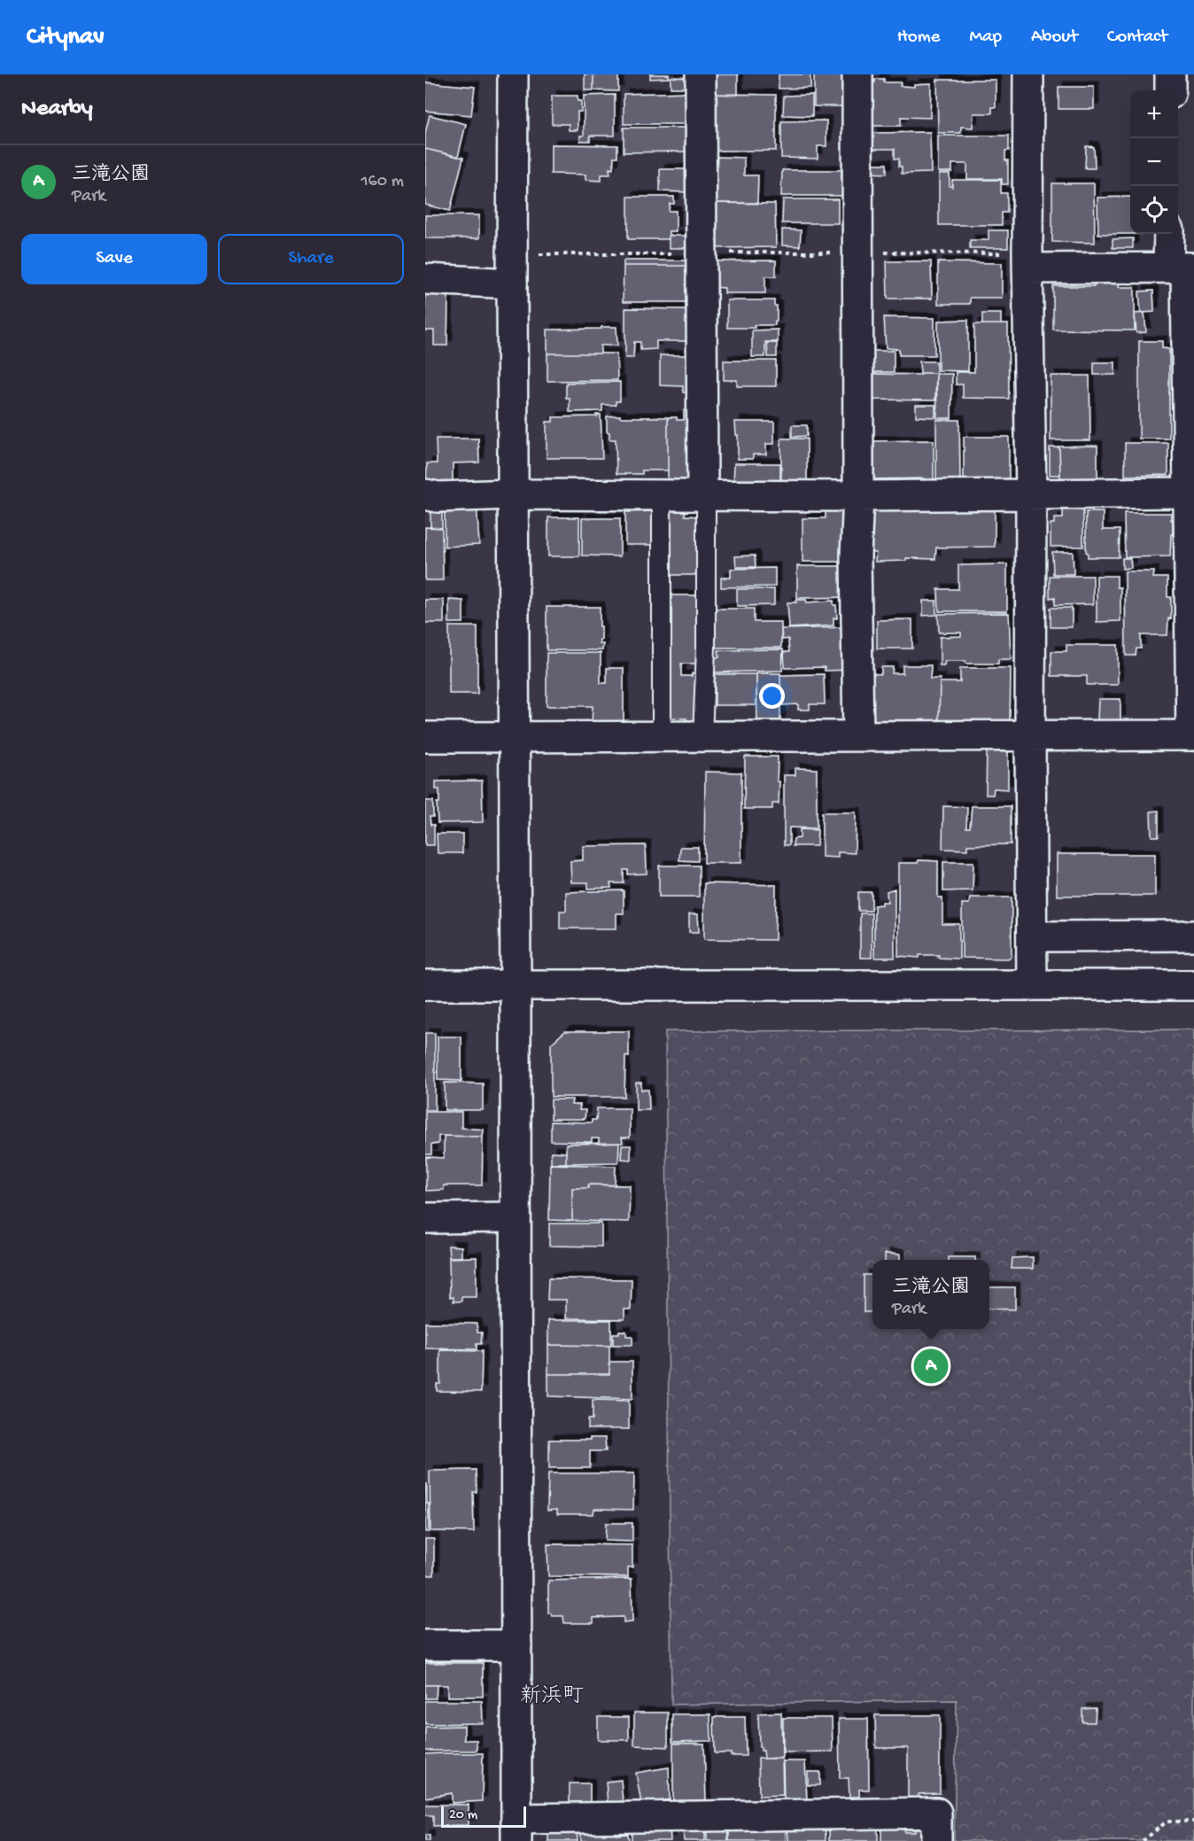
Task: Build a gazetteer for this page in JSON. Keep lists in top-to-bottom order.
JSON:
{
  "districts": ["新浜町"],
  "scale_bar": "20 m",
  "page": {
    "header": "Citynav",
    "nav": [
      "Home",
      "Map",
      "About",
      "Contact"
    ],
    "heading": "Nearby",
    "map_buttons": ["+", "−"],
    "list": [
      {
        "mark": "A",
        "name": "三滝公園",
        "note": "Park",
        "value": "160 m"
      }
    ],
    "buttons": ["Save", "Share"],
    "popup": ["三滝公園", "Park"],
    "pins": "A",
    "scale": "20 m"
  }
}
